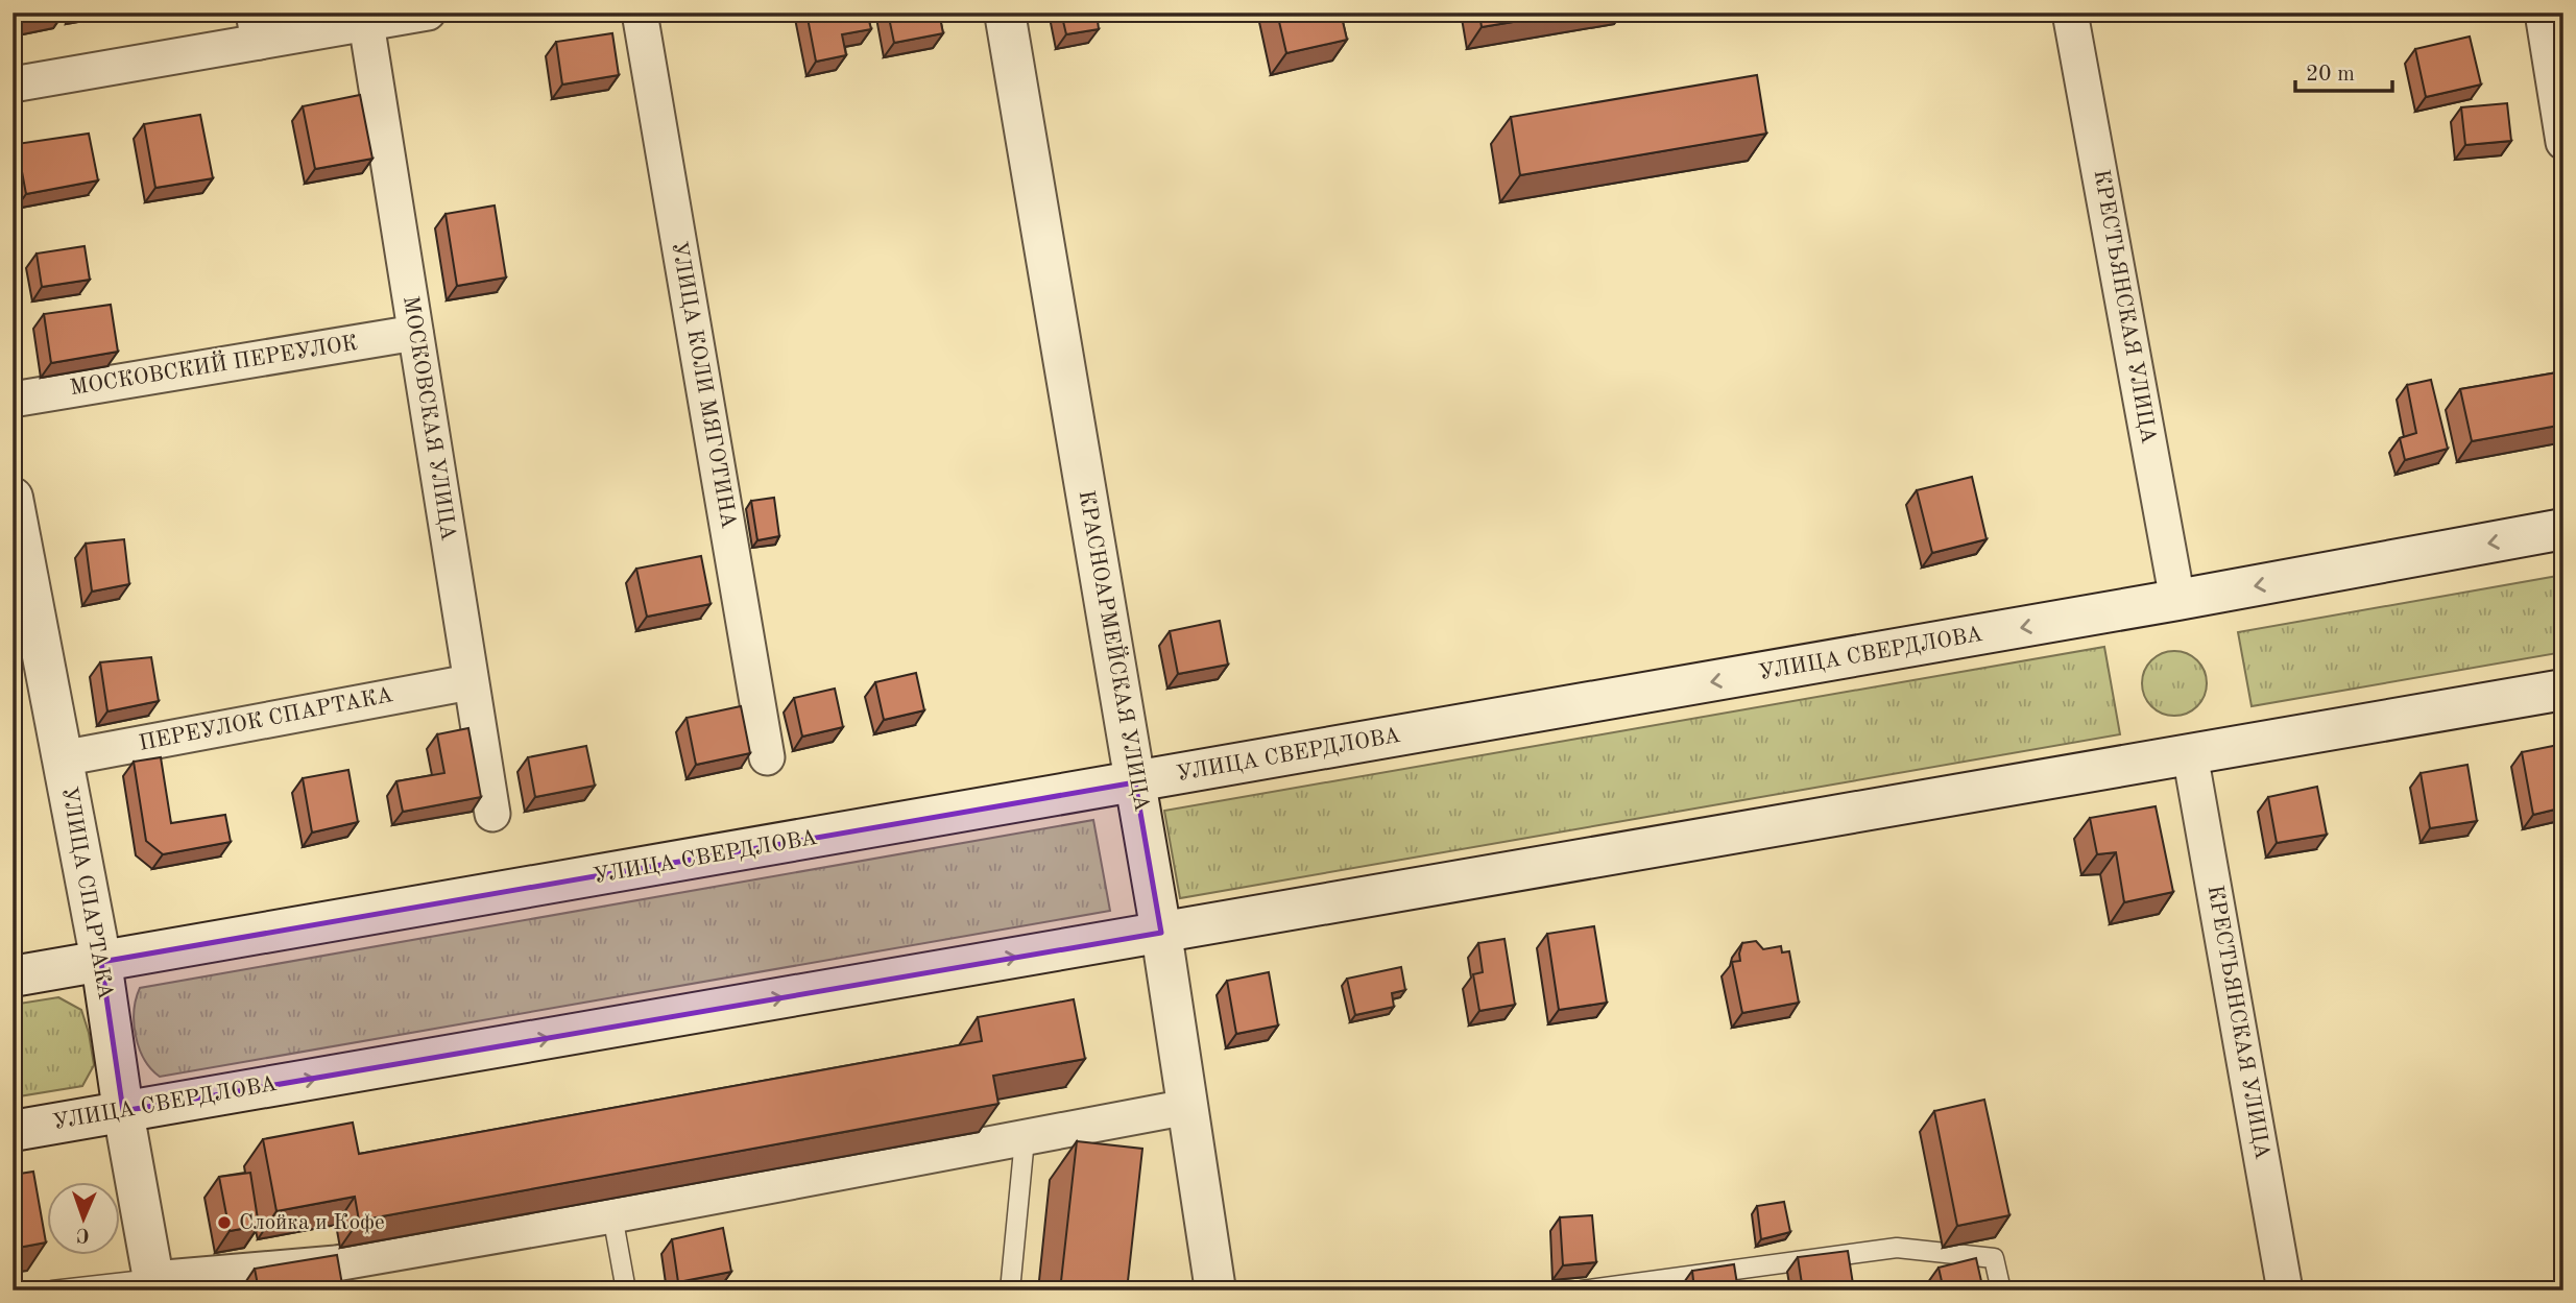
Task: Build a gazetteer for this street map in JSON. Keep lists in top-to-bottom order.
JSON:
{
  "streets": {
    "main road": ["КРАСНОАРМЕЙСКАЯ УЛИЦА", "УЛИЦА СВЕРДЛОВА", "УЛИЦА СПАРТАКА"],
    "street": [
      "КРЕСТЬЯНСКАЯ УЛИЦА",
      "МОСКОВСКИЙ ПЕРЕУЛОК",
      "УЛИЦА КОЛИ МЯГОТИНА",
      "МОСКОВСКАЯ УЛИЦА",
      "ПЕРЕУЛОК СПАРТАКА"
    ]
  },
  "crossings": [
    ["КРЕСТЬЯНСКАЯ УЛИЦА", "УЛИЦА СВЕРДЛОВА"],
    ["МОСКОВСКИЙ ПЕРЕУЛОК", "МОСКОВСКАЯ УЛИЦА"],
    ["МОСКОВСКАЯ УЛИЦА", "ПЕРЕУЛОК СПАРТАКА"],
    ["КРАСНОАРМЕЙСКАЯ УЛИЦА", "УЛИЦА СВЕРДЛОВА"],
    ["УЛИЦА СВЕРДЛОВА", "УЛИЦА СПАРТАКА"],
    ["ПЕРЕУЛОК СПАРТАКА", "УЛИЦА СПАРТАКА"]
  ],
  "places": ["Слойка и Кофе"],
  "scale_bar": "20 m",
  "north": "bottom"
}
